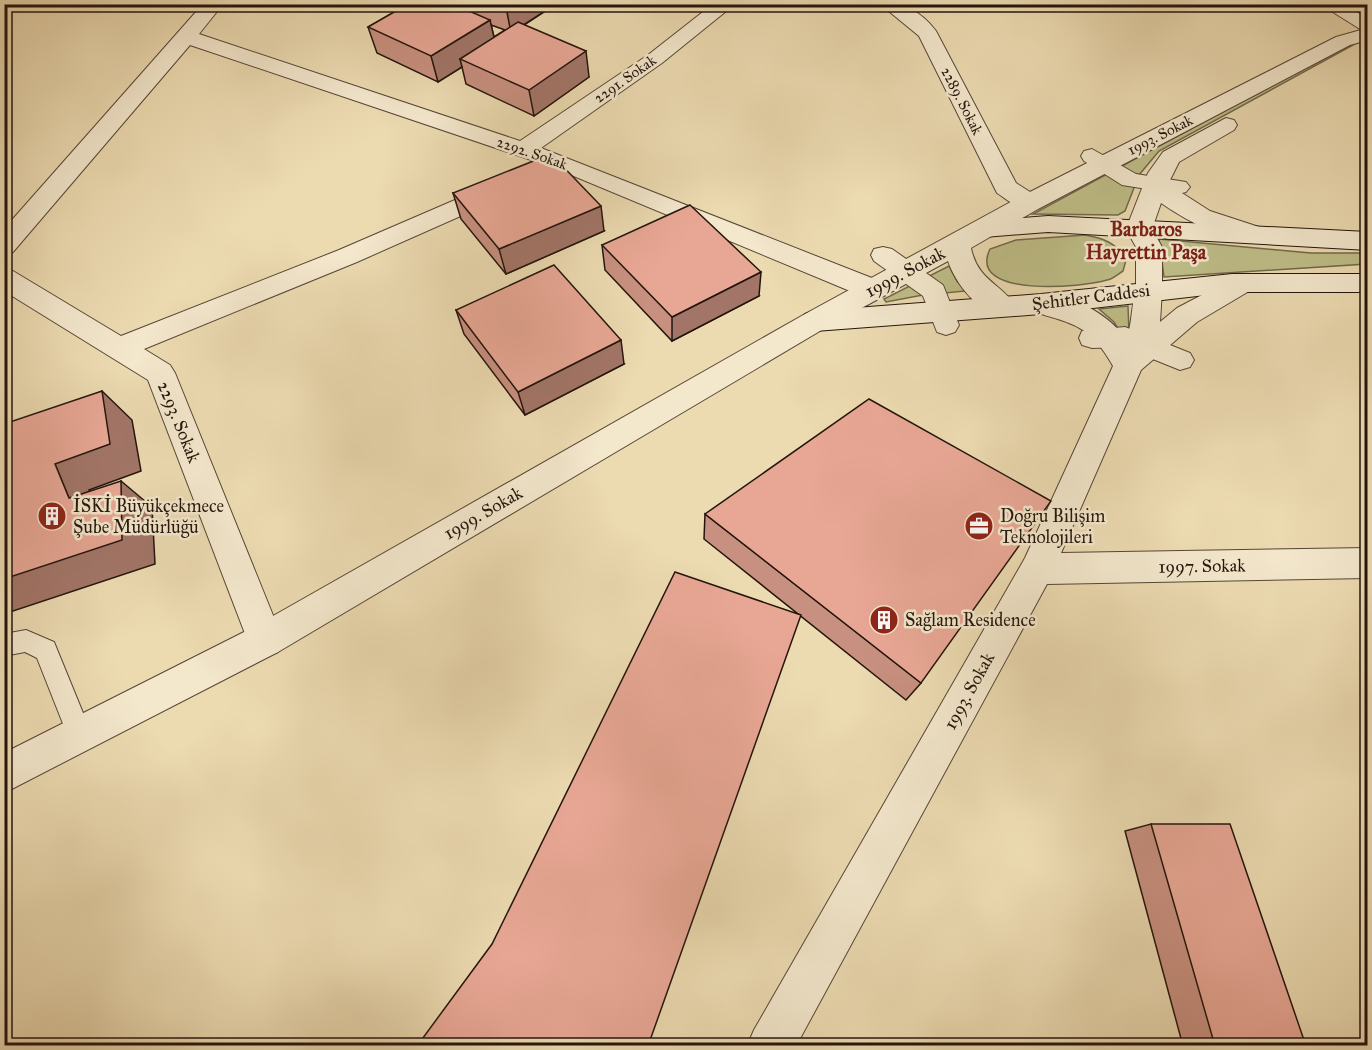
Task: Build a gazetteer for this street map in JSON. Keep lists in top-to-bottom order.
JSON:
{
  "streets": {
    "street": [
      "2291. Sokak",
      "2289. Sokak",
      "1993. Sokak",
      "2292. Sokak",
      "1999. Sokak",
      "Şehitler Caddesi",
      "2293. Sokak",
      "1997. Sokak"
    ]
  },
  "crossings": [
    ["2291. Sokak", "2292. Sokak"],
    ["2289. Sokak", "1993. Sokak"],
    ["1993. Sokak", "1999. Sokak"],
    ["1993. Sokak", "Şehitler Caddesi"],
    ["1993. Sokak", "1997. Sokak"],
    ["2292. Sokak", "1999. Sokak"],
    ["1999. Sokak", "Şehitler Caddesi"],
    ["1999. Sokak", "2293. Sokak"]
  ],
  "districts": ["Barbaros Hayrettin Paşa"],
  "places": {
    "building": ["İSKİ Büyükçekmece Şube Müdürlüğü", "Sağlam Residence"],
    "office": ["Doğru Bilişim Teknolojileri"]
  }
}
